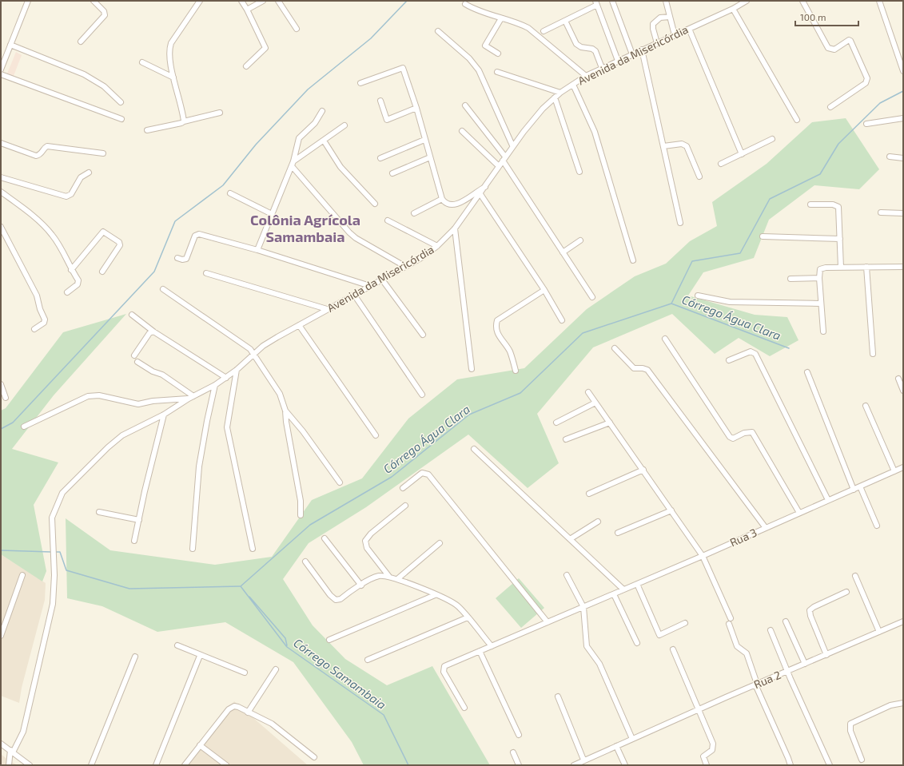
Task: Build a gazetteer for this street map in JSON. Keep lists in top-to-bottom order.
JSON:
{
  "streets": {
    "street": ["Avenida da Misericórdia", "Rua 3", "Rua 2"]
  },
  "districts": ["Colônia Agrícola Samambaia"],
  "water": ["Córrego Água Clara", "Córrego Samambaia"],
  "scale_bar": "100 m"
}
